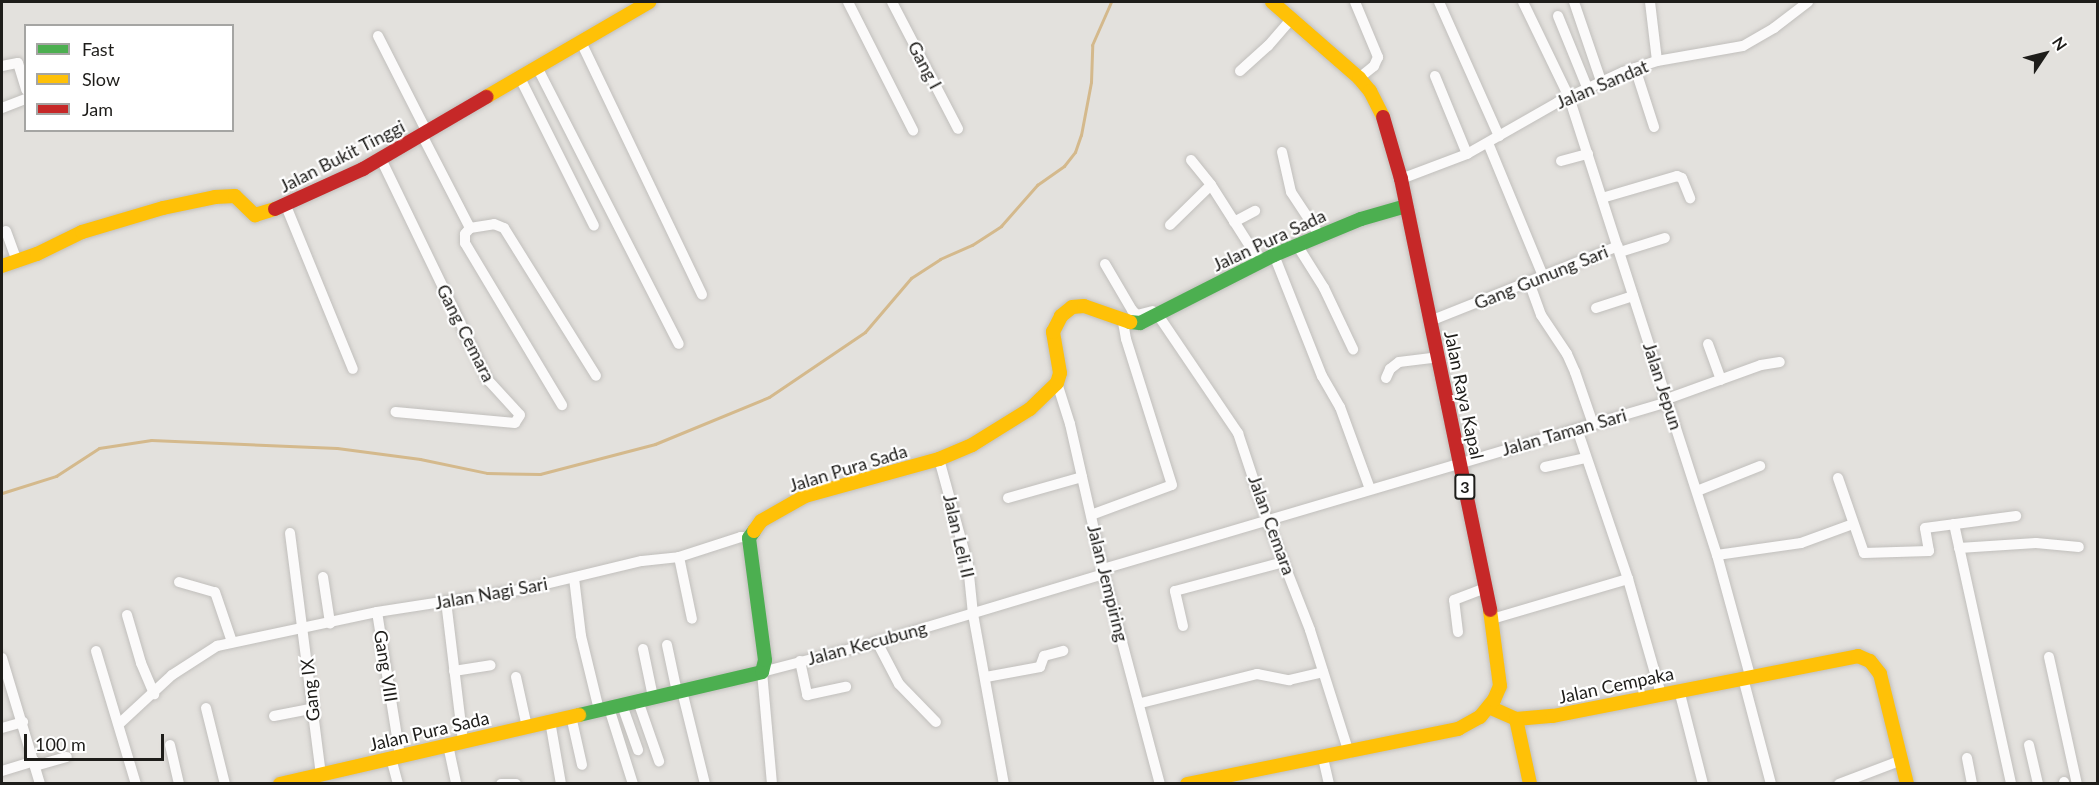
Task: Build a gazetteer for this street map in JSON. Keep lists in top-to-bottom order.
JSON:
{
  "streets": {
    "main road": [
      "Jalan Bukit Tinggi",
      "Jalan Pura Sada",
      "Jalan Raya Kapal",
      "3",
      "Jalan Cempaka"
    ],
    "street": [
      "Gang I",
      "Jalan Sandat",
      "Gang Gunung Sari",
      "Gang Cemara",
      "Jalan Jepun",
      "Jalan Taman Sari",
      "Jalan Cemara",
      "Jalan Leli II",
      "Jalan Jempiring",
      "Jalan Nagi Sari",
      "Jalan Kecubung",
      "Gang VIII",
      "Gang IX"
    ]
  },
  "crossings": [
    ["Jalan Sandat", "Jalan Jepun"],
    ["Jalan Sandat", "Jalan Raya Kapal"],
    ["Jalan Bukit Tinggi", "Gang Cemara"],
    ["Jalan Pura Sada", "Jalan Raya Kapal"],
    ["Jalan Pura Sada", "Jalan Cemara"],
    ["Jalan Pura Sada", "Jalan Leli II"],
    ["Jalan Pura Sada", "Jalan Jempiring"],
    ["Jalan Pura Sada", "Jalan Nagi Sari"],
    ["Jalan Pura Sada", "Jalan Kecubung"],
    ["Jalan Pura Sada", "Gang VIII"],
    ["Jalan Pura Sada", "Gang IX"],
    ["Gang Gunung Sari", "Jalan Jepun"],
    ["Gang Gunung Sari", "Jalan Raya Kapal"],
    ["Jalan Jepun", "Jalan Taman Sari"],
    ["Jalan Jepun", "Jalan Cempaka"],
    ["Jalan Raya Kapal", "Jalan Taman Sari"],
    ["Jalan Raya Kapal", "Jalan Cemara"],
    ["Jalan Raya Kapal", "Jalan Cempaka"],
    ["Jalan Taman Sari", "Jalan Cemara"],
    ["Jalan Taman Sari", "Jalan Kecubung"],
    ["Jalan Cemara", "Jalan Kecubung"],
    ["Jalan Leli II", "Jalan Kecubung"],
    ["Jalan Jempiring", "Jalan Kecubung"],
    ["Jalan Nagi Sari", "Gang VIII"],
    ["Jalan Nagi Sari", "Gang IX"]
  ],
  "legend": ["Fast", "Slow", "Jam"],
  "scale_bar": "100 m",
  "north": "top right"
}
